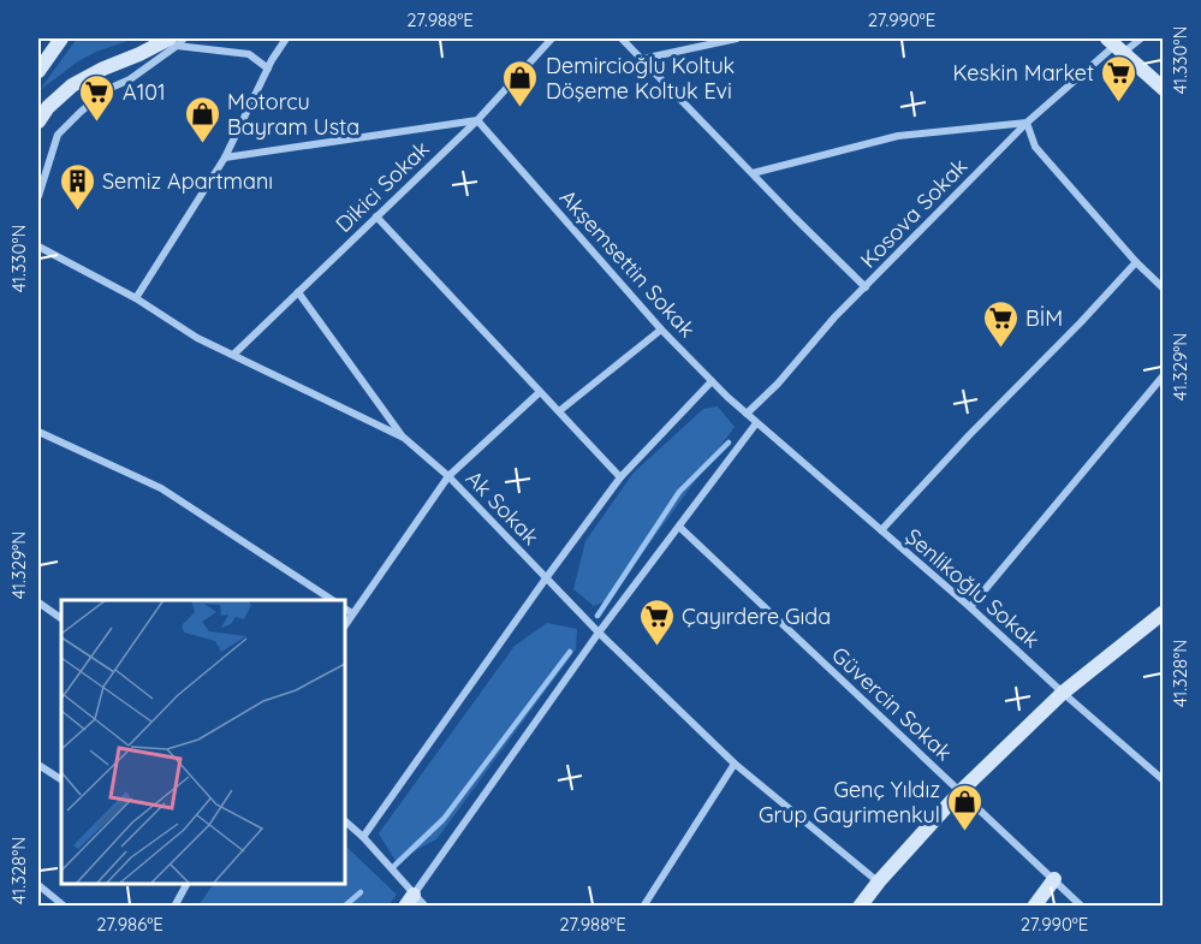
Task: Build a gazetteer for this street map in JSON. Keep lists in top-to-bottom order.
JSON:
{
  "streets": {
    "street": [
      "Dikici Sokak",
      "Kosova Sokak",
      "Akşemsettin Sokak",
      "Ak Sokak",
      "Şenlikoğlu Sokak",
      "Güvercin Sokak"
    ]
  },
  "crossings": [
    ["Dikici Sokak", "Akşemsettin Sokak"],
    ["Dikici Sokak", "Ak Sokak"],
    ["Kosova Sokak", "Akşemsettin Sokak"],
    ["Akşemsettin Sokak", "Şenlikoğlu Sokak"]
  ],
  "places": {
    "supermarket": [
      "Keskin Market",
      "A101",
      "BİM",
      "Çayırdere Gıda"
    ],
    "shop": ["Demircioğlu Koltuk Döşeme Koltuk Evi", "Motorcu Bayram Usta", "Genç Yıldız Grup Gayrimenkul"],
    "building": ["Semiz Apartmanı"]
  },
  "coordinates": [
    "27.988°E",
    "27.990°E",
    "41.330°N",
    "41.329°N",
    "41.328°N",
    "27.986°E"
  ]
}
